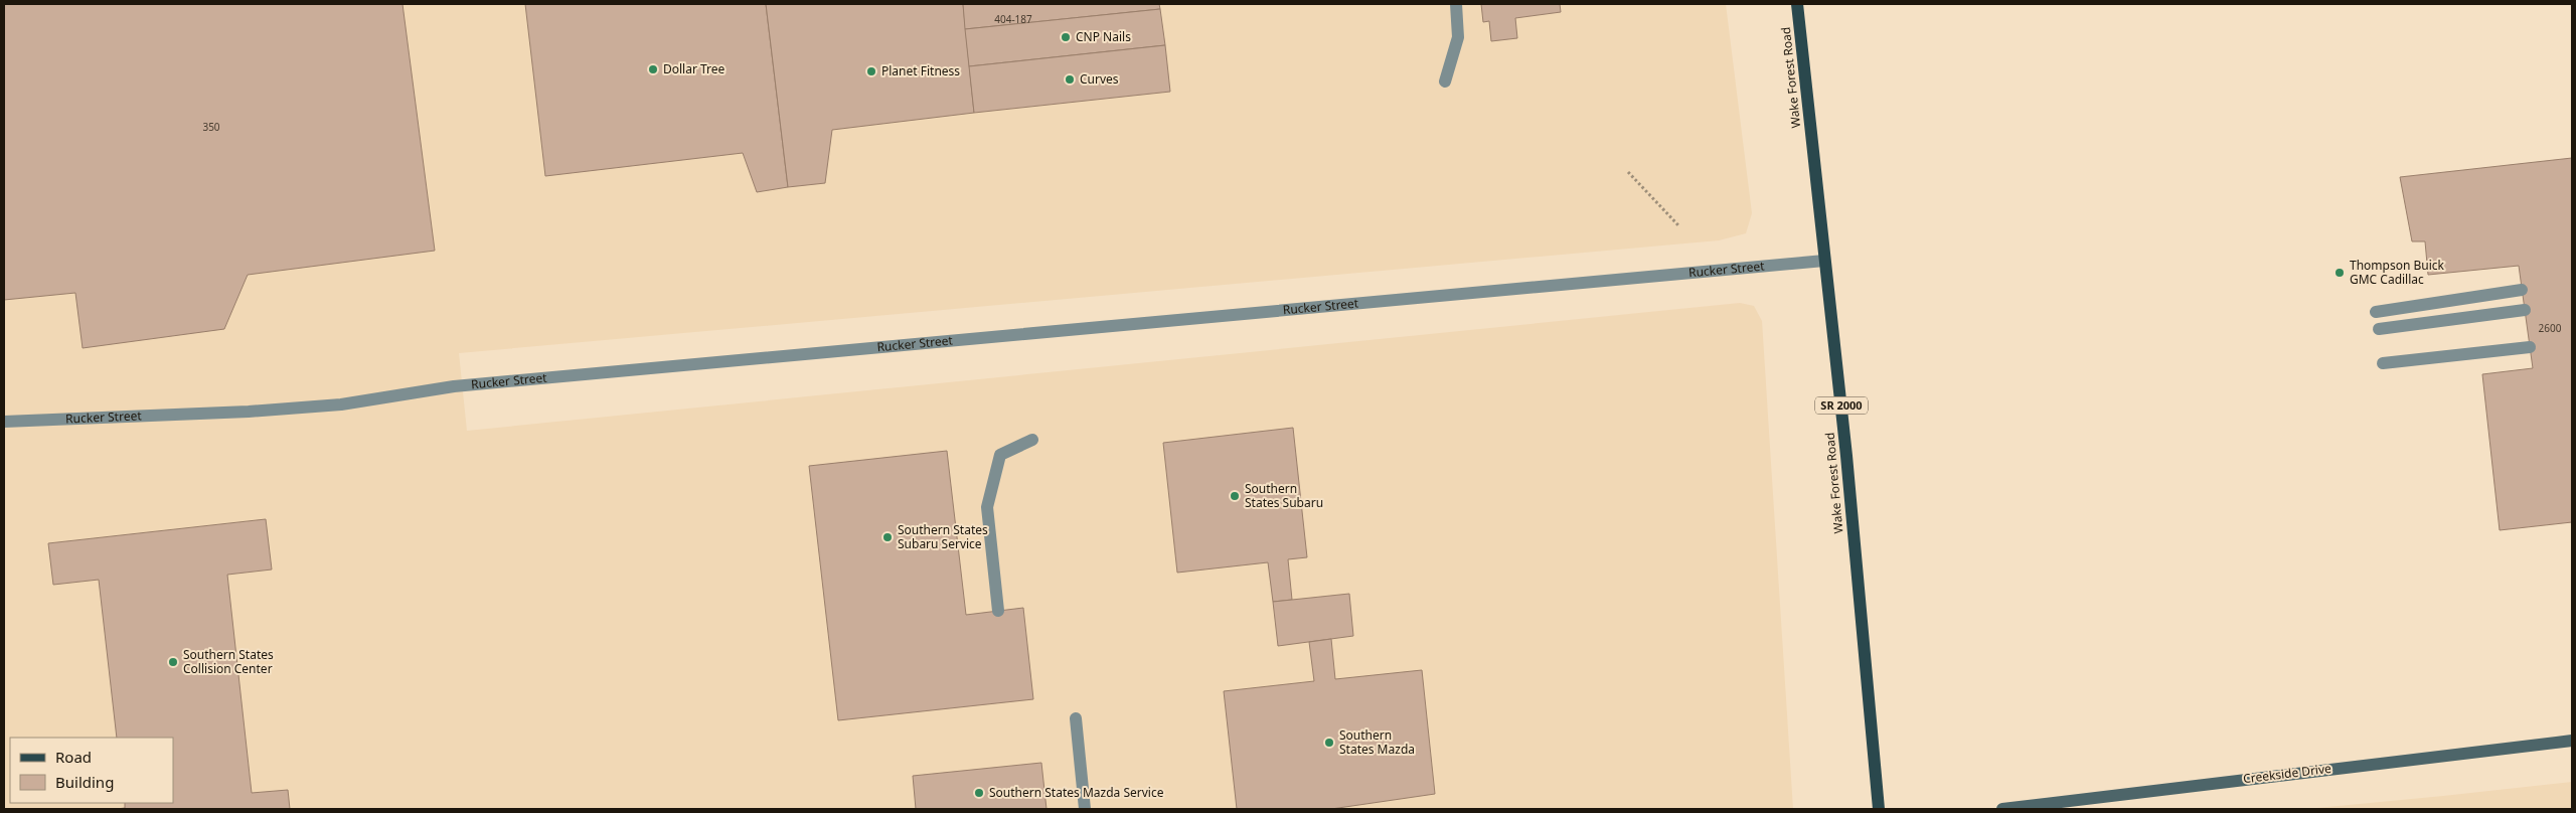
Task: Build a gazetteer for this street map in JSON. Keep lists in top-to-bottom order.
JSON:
{
  "streets": {
    "main road": ["Wake Forest Road", "SR 2000"],
    "street": ["Rucker Street", "Creekside Drive"]
  },
  "crossings": [
    ["Wake Forest Road", "Rucker Street"]
  ],
  "places": [
    "CNP Nails",
    "Dollar Tree",
    "Planet Fitness",
    "Curves",
    "Thompson Buick GMC Cadillac",
    "Southern States Subaru",
    "Southern States Subaru Service",
    "Southern States Collision Center",
    "Southern States Mazda",
    "Southern States Mazda Service"
  ],
  "house_numbers": ["404-187", "350", "2600"],
  "legend": ["Road", "Building"]
}
